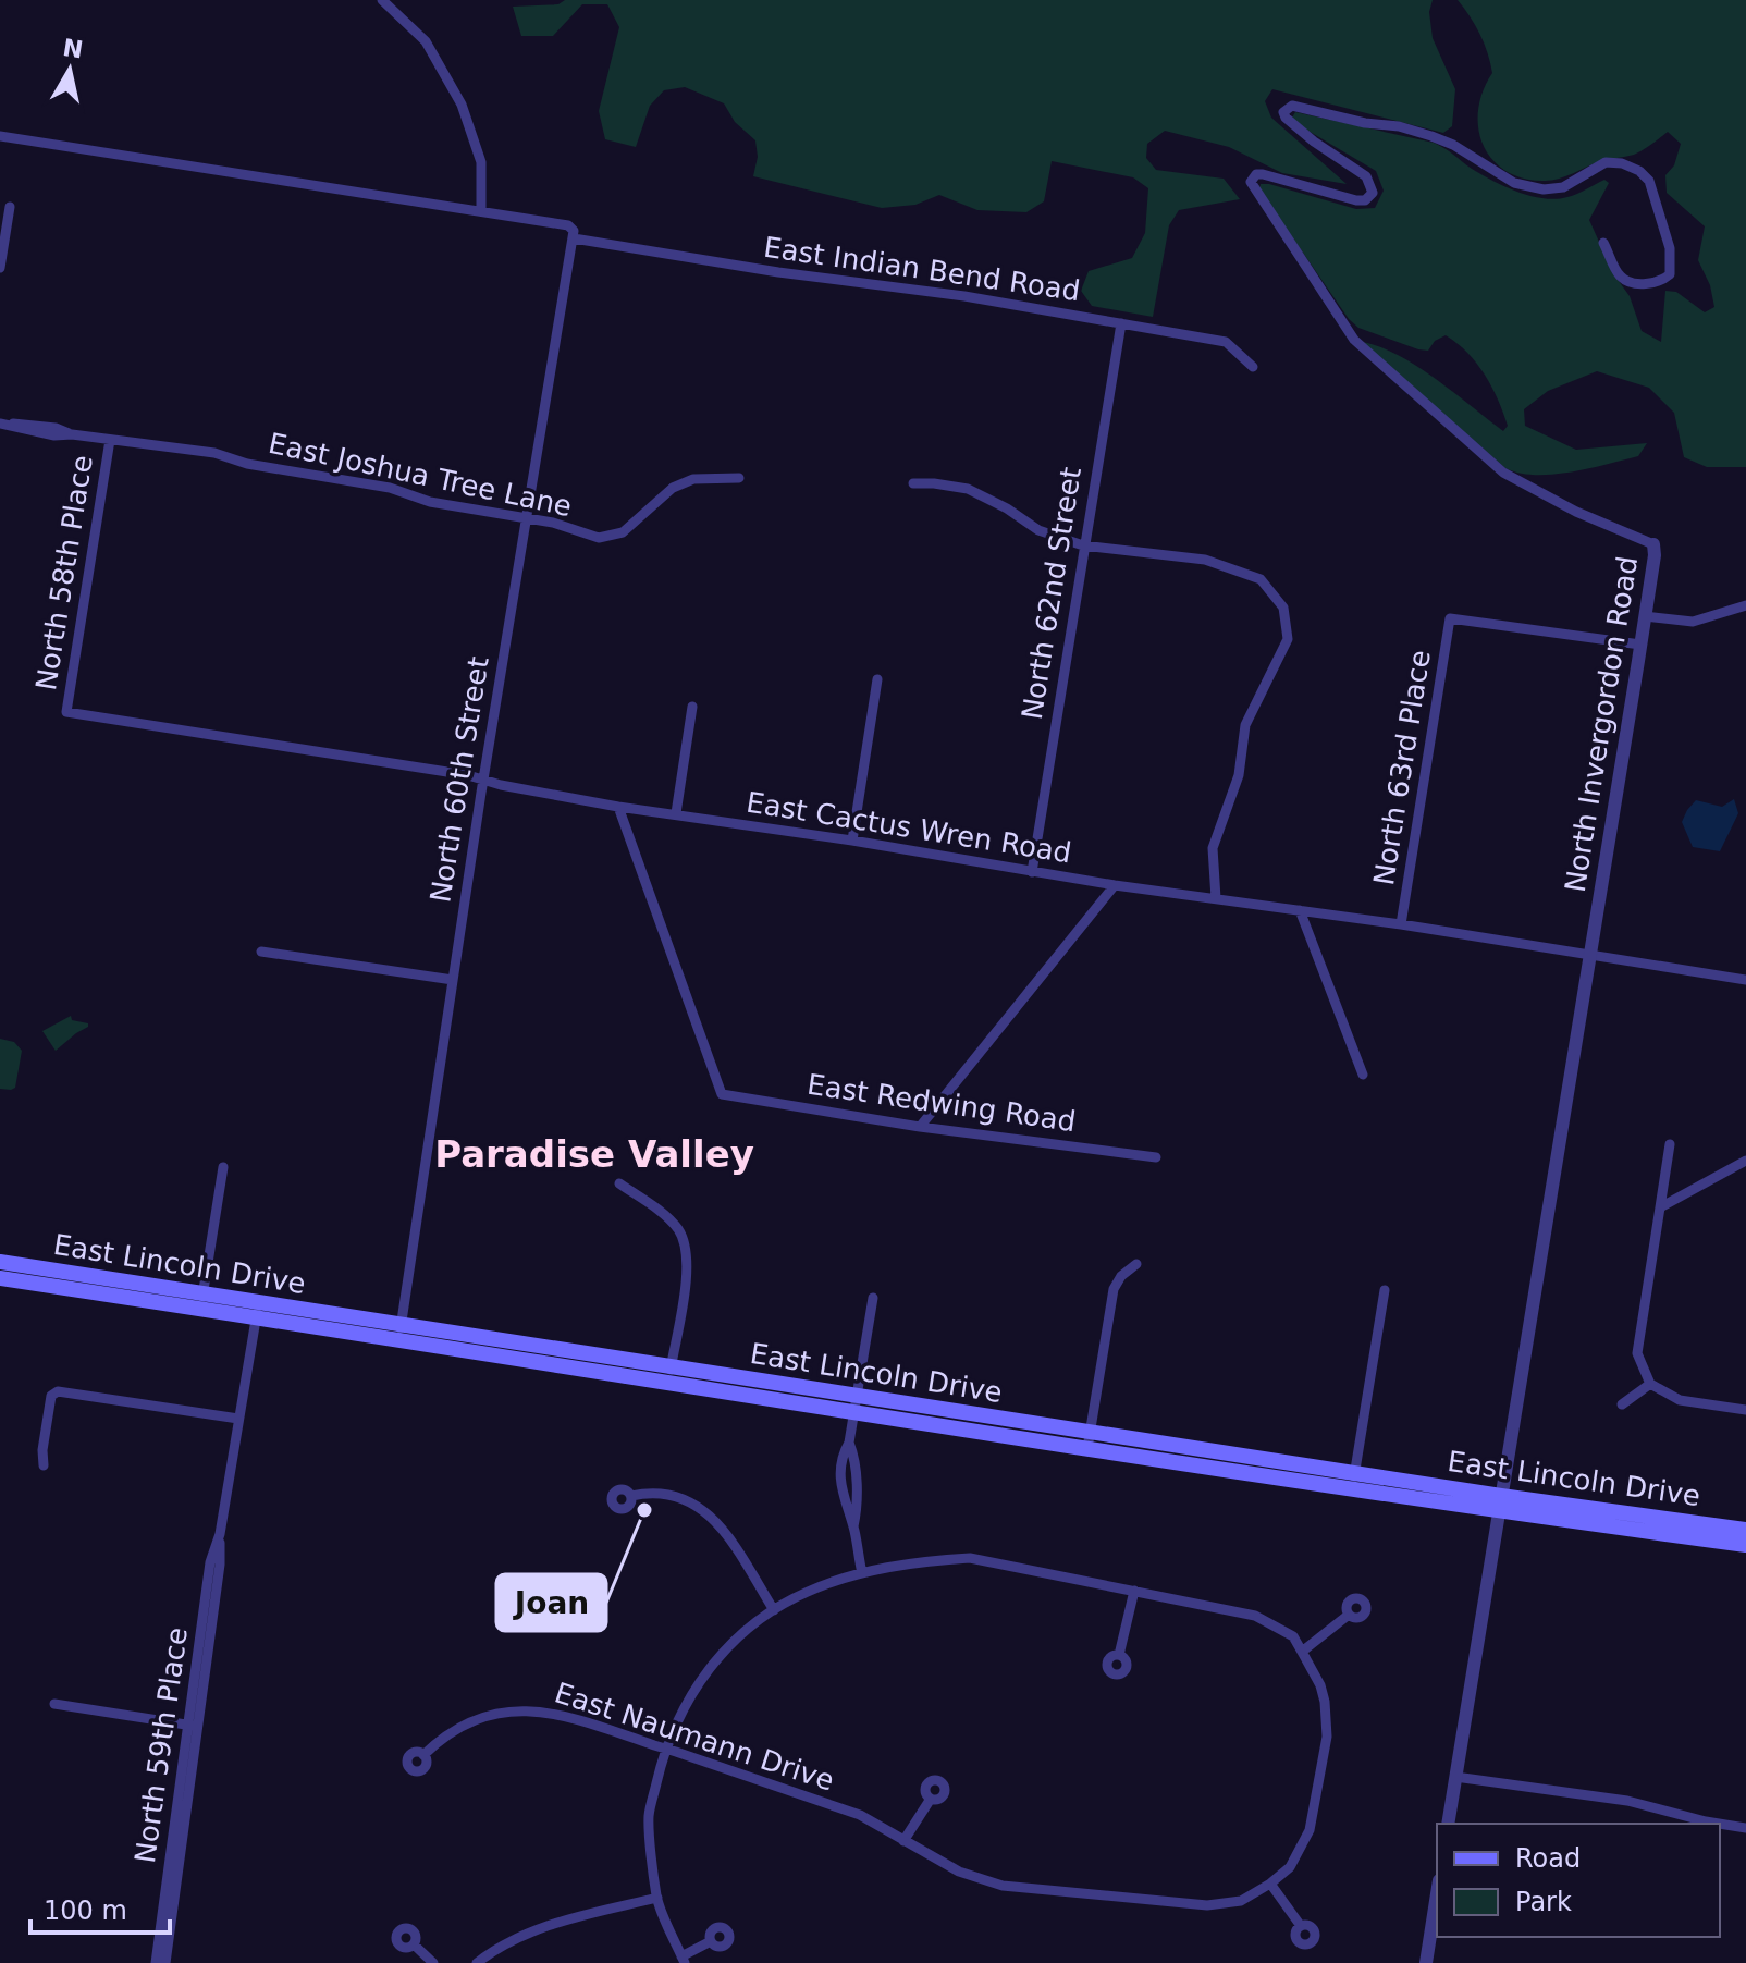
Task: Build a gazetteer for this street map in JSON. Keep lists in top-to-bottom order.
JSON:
{
  "streets": {
    "main road": ["East Lincoln Drive"],
    "street": [
      "East Indian Bend Road",
      "East Joshua Tree Lane",
      "North 58th Place",
      "North 62nd Street",
      "North Invergordon Road",
      "North 63rd Place",
      "North 60th Street",
      "East Cactus Wren Road",
      "East Redwing Road",
      "East Naumann Drive",
      "North 59th Place"
    ]
  },
  "crossings": [
    ["East Indian Bend Road", "North 62nd Street"],
    ["East Indian Bend Road", "North 60th Street"],
    ["East Joshua Tree Lane", "North 58th Place"],
    ["East Joshua Tree Lane", "North 60th Street"],
    ["North 58th Place", "East Cactus Wren Road"],
    ["North 62nd Street", "East Cactus Wren Road"],
    ["North Invergordon Road", "North 63rd Place"],
    ["North Invergordon Road", "East Cactus Wren Road"],
    ["North Invergordon Road", "East Lincoln Drive"],
    ["North 63rd Place", "East Cactus Wren Road"],
    ["North 60th Street", "East Cactus Wren Road"],
    ["North 60th Street", "East Lincoln Drive"],
    ["East Cactus Wren Road", "East Redwing Road"],
    ["East Lincoln Drive", "North 59th Place"]
  ],
  "districts": ["Paradise Valley"],
  "places": ["Joan"],
  "legend": ["Road", "Park"],
  "scale_bar": "100 m",
  "north": "top"
}
